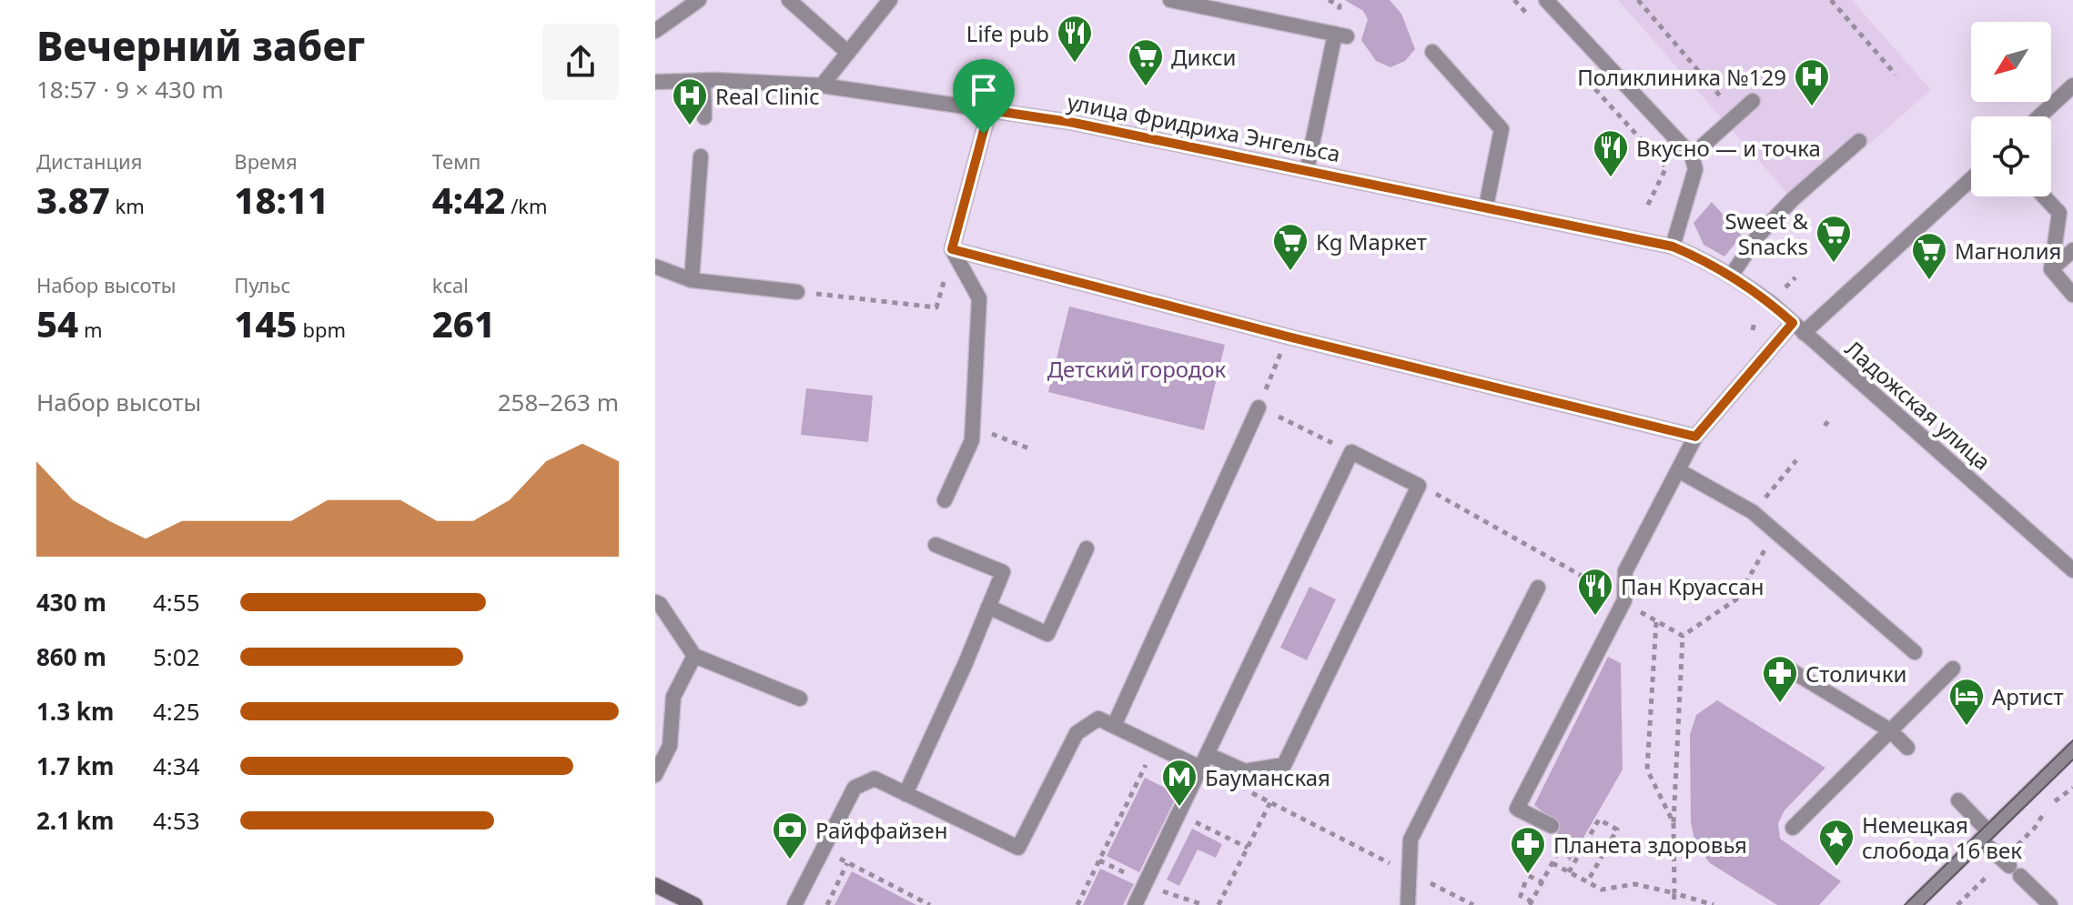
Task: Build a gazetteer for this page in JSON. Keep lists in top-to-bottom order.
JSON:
{
  "streets": {
    "street": ["улица Фридриха Энгельса", "Ладожская улица"]
  },
  "crossings": [
    ["улица Фридриха Энгельса", "Ладожская улица"]
  ],
  "parks": ["Детский городок"],
  "places": {
    "restaurant": ["Life pub", "Вкусно — и точка", "Пан Круассан"],
    "supermarket": [
      "Дикси",
      "Sweet & Snacks",
      "Kg Маркет",
      "Магнолия"
    ],
    "hospital": ["Поликлиника №129", "Real Clinic"],
    "pharmacy": ["Столички", "Планета здоровья"],
    "hotel": ["Артист"],
    "metro station": ["Бауманская"],
    "bank": ["Райффайзен"],
    "place": ["Немецкая слобода 16 век"]
  },
  "north": "bottom left",
  "page": {
    "heading": ["Вечерний забег", "18:57 · 9 × 430 m"],
    "stats": [
      ["Дистанция", "3.87 km"],
      ["Время", "18:11"],
      ["Темп", "4:42 /km"],
      ["Набор высоты", "54 m"],
      ["Пульс", "145 bpm"],
      ["kcal", "261"]
    ],
    "chart": ["Набор высоты", "258–263 m"],
    "list": [
      {
        "name": "430 m",
        "note": "4:55"
      },
      {
        "name": "860 m",
        "note": "5:02"
      },
      {
        "name": "1.3 km",
        "note": "4:25"
      },
      {
        "name": "1.7 km",
        "note": "4:34"
      },
      {
        "name": "2.1 km",
        "note": "4:53"
      }
    ]
  }
}
